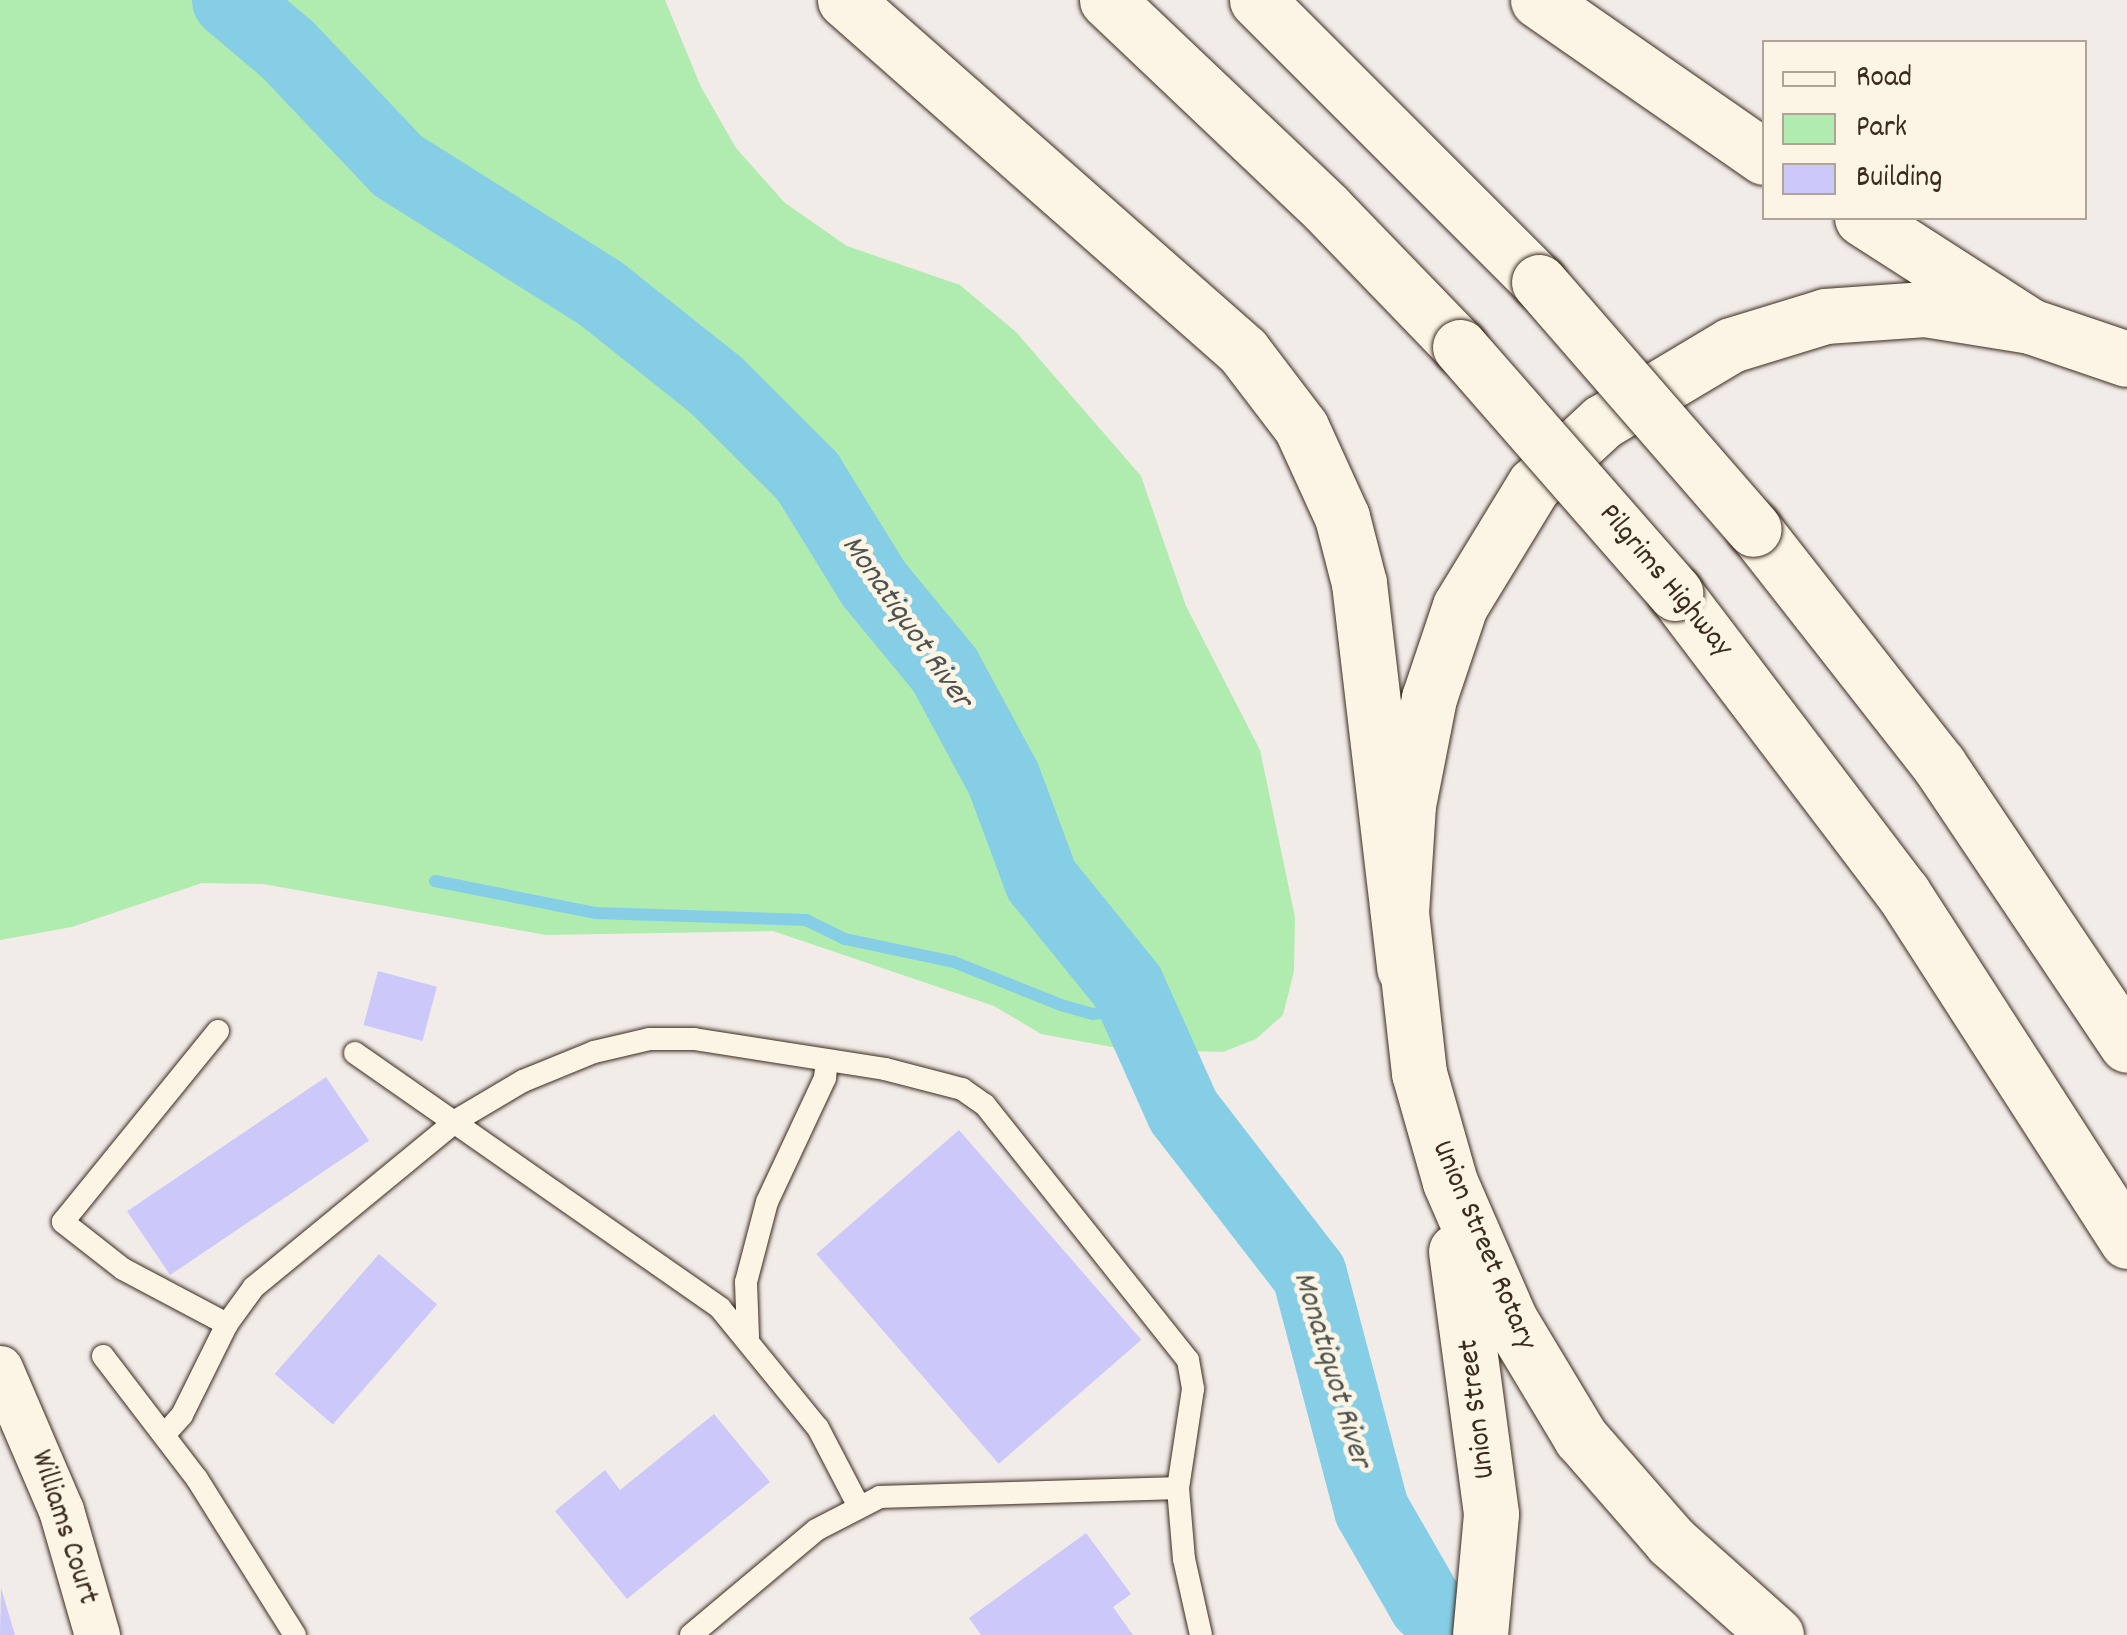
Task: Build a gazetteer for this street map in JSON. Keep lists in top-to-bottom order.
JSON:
{
  "streets": {
    "main road": ["Pilgrims Highway", "Union Street Rotary", "Union Street"],
    "street": ["Williams Court"]
  },
  "crossings": [
    ["Union Street Rotary", "Union Street"]
  ],
  "water": ["Monatiquot River"],
  "legend": ["Road", "Park", "Building"]
}
